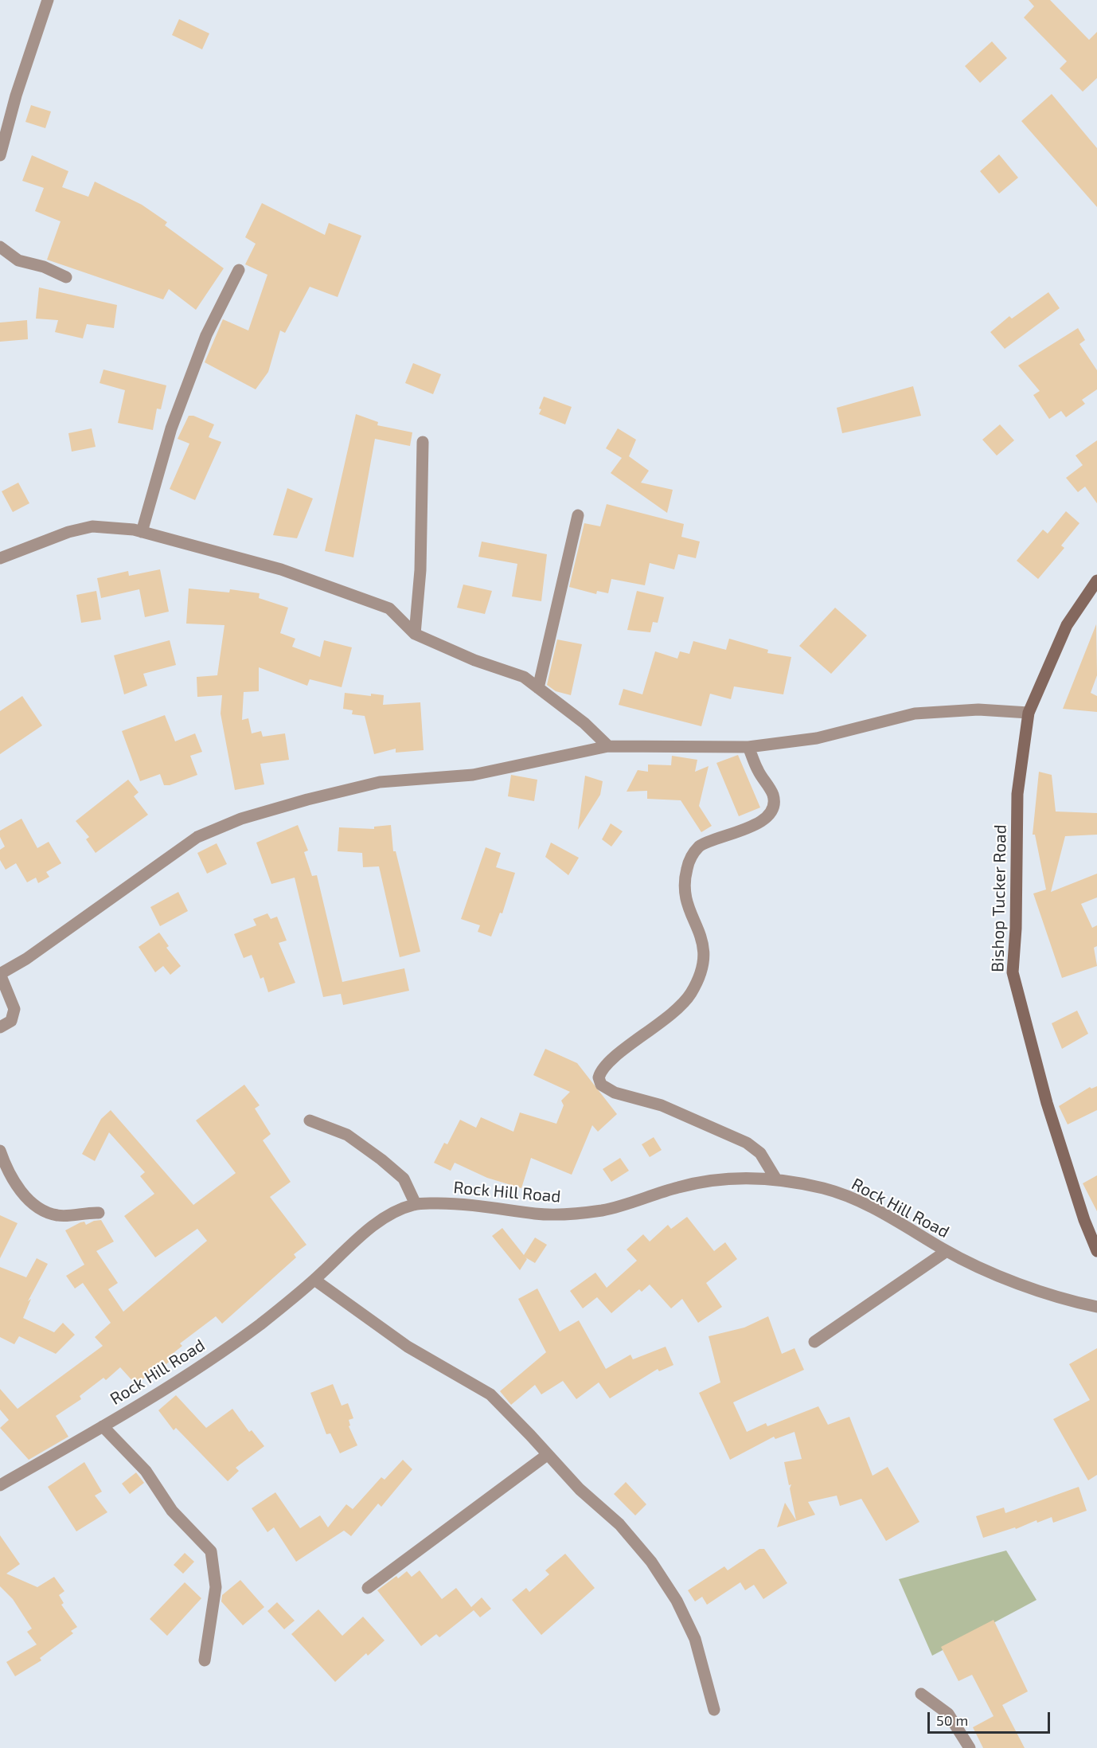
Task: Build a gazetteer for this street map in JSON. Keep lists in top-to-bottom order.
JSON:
{
  "streets": {
    "main road": ["Bishop Tucker Road"],
    "street": ["Rock Hill Road"]
  },
  "scale_bar": "50 m"
}
